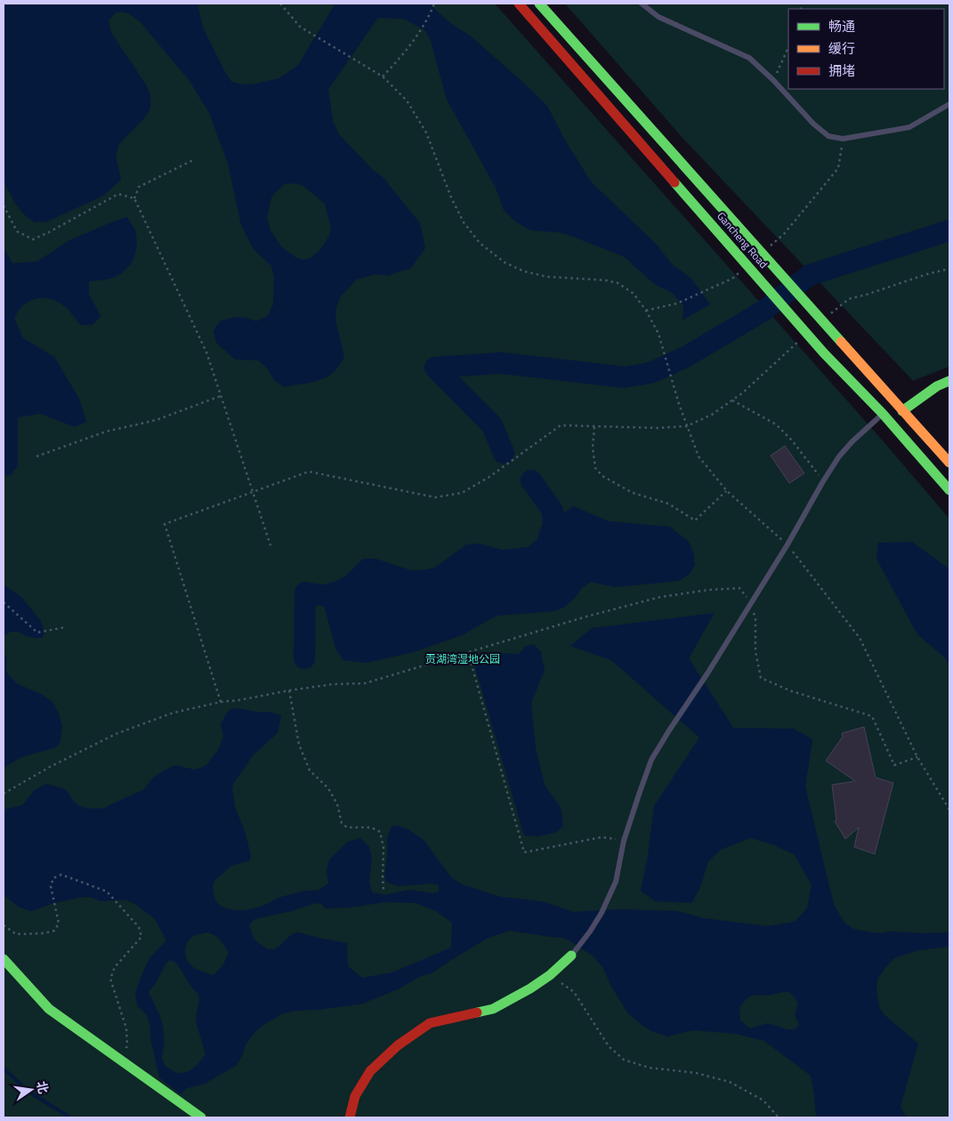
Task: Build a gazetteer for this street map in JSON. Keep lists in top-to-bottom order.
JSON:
{
  "streets": {
    "street": ["Gancheng Road"]
  },
  "parks": ["贡湖湾湿地公园"],
  "legend": ["畅通", "缓行", "拥堵"],
  "north": "right"
}
